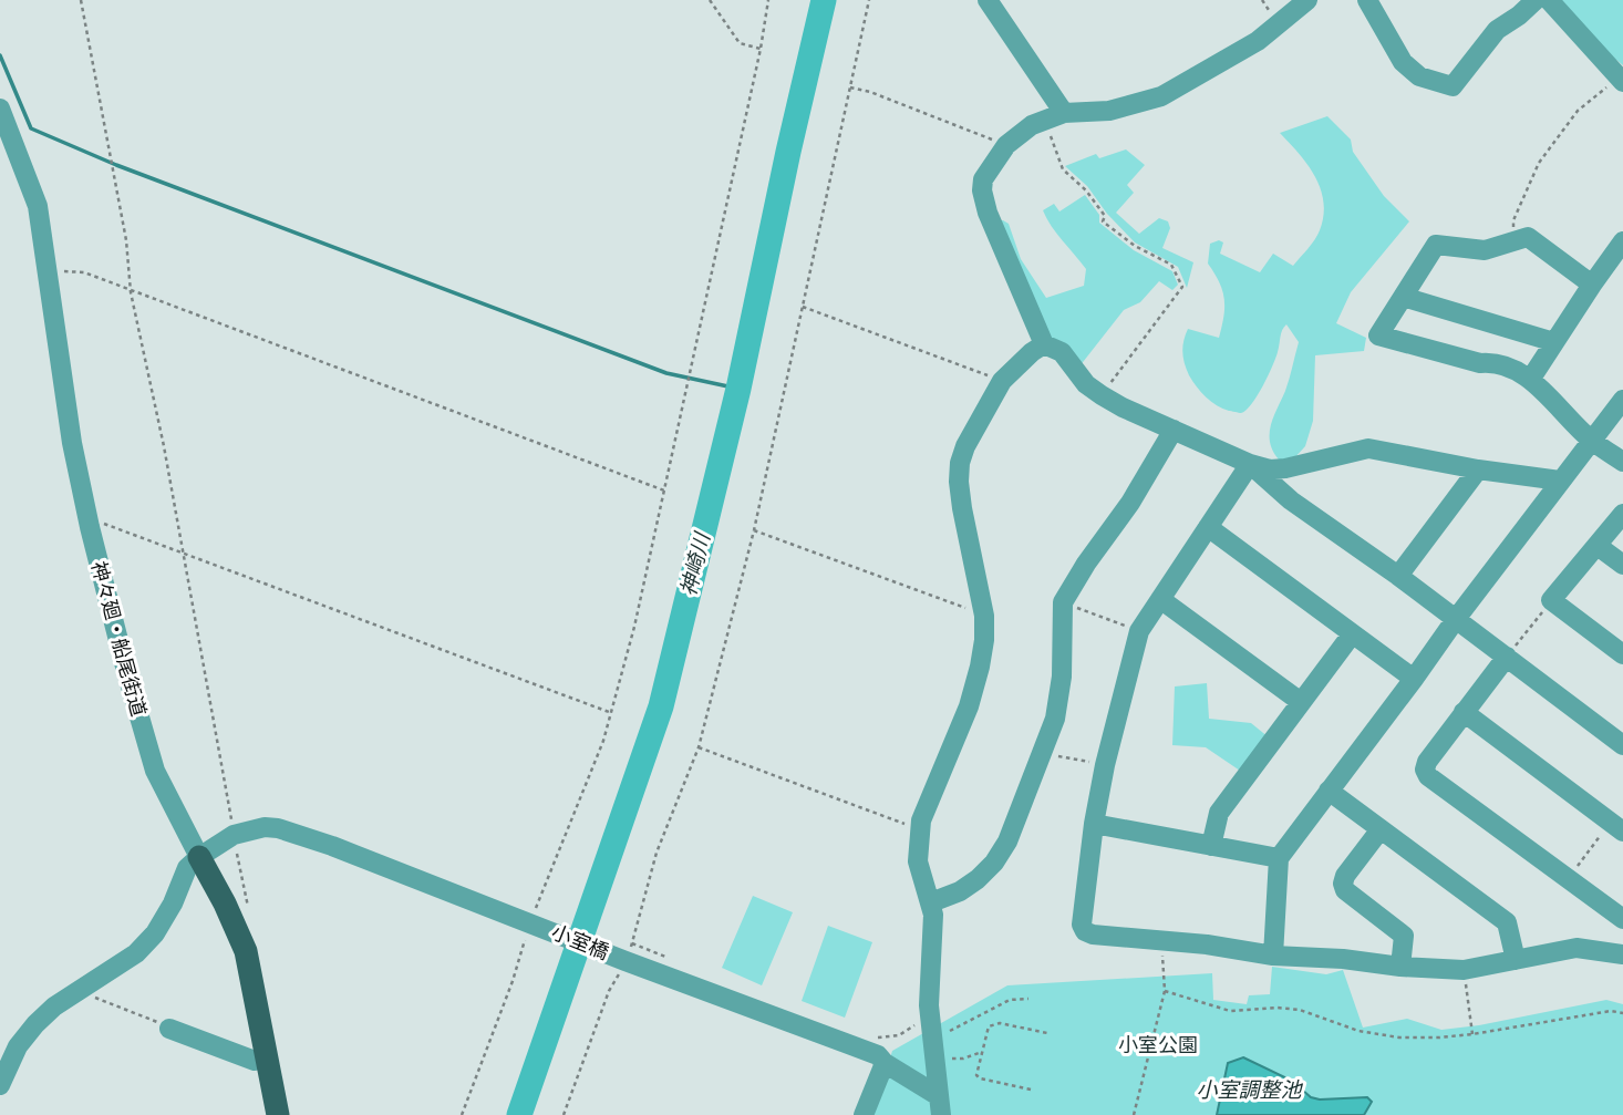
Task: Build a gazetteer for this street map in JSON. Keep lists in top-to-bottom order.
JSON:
{
  "streets": {
    "street": ["神々廻・船尾街道", "小室橋"]
  },
  "water": ["神崎川", "小室調整池"],
  "parks": ["小室公園"]
}
